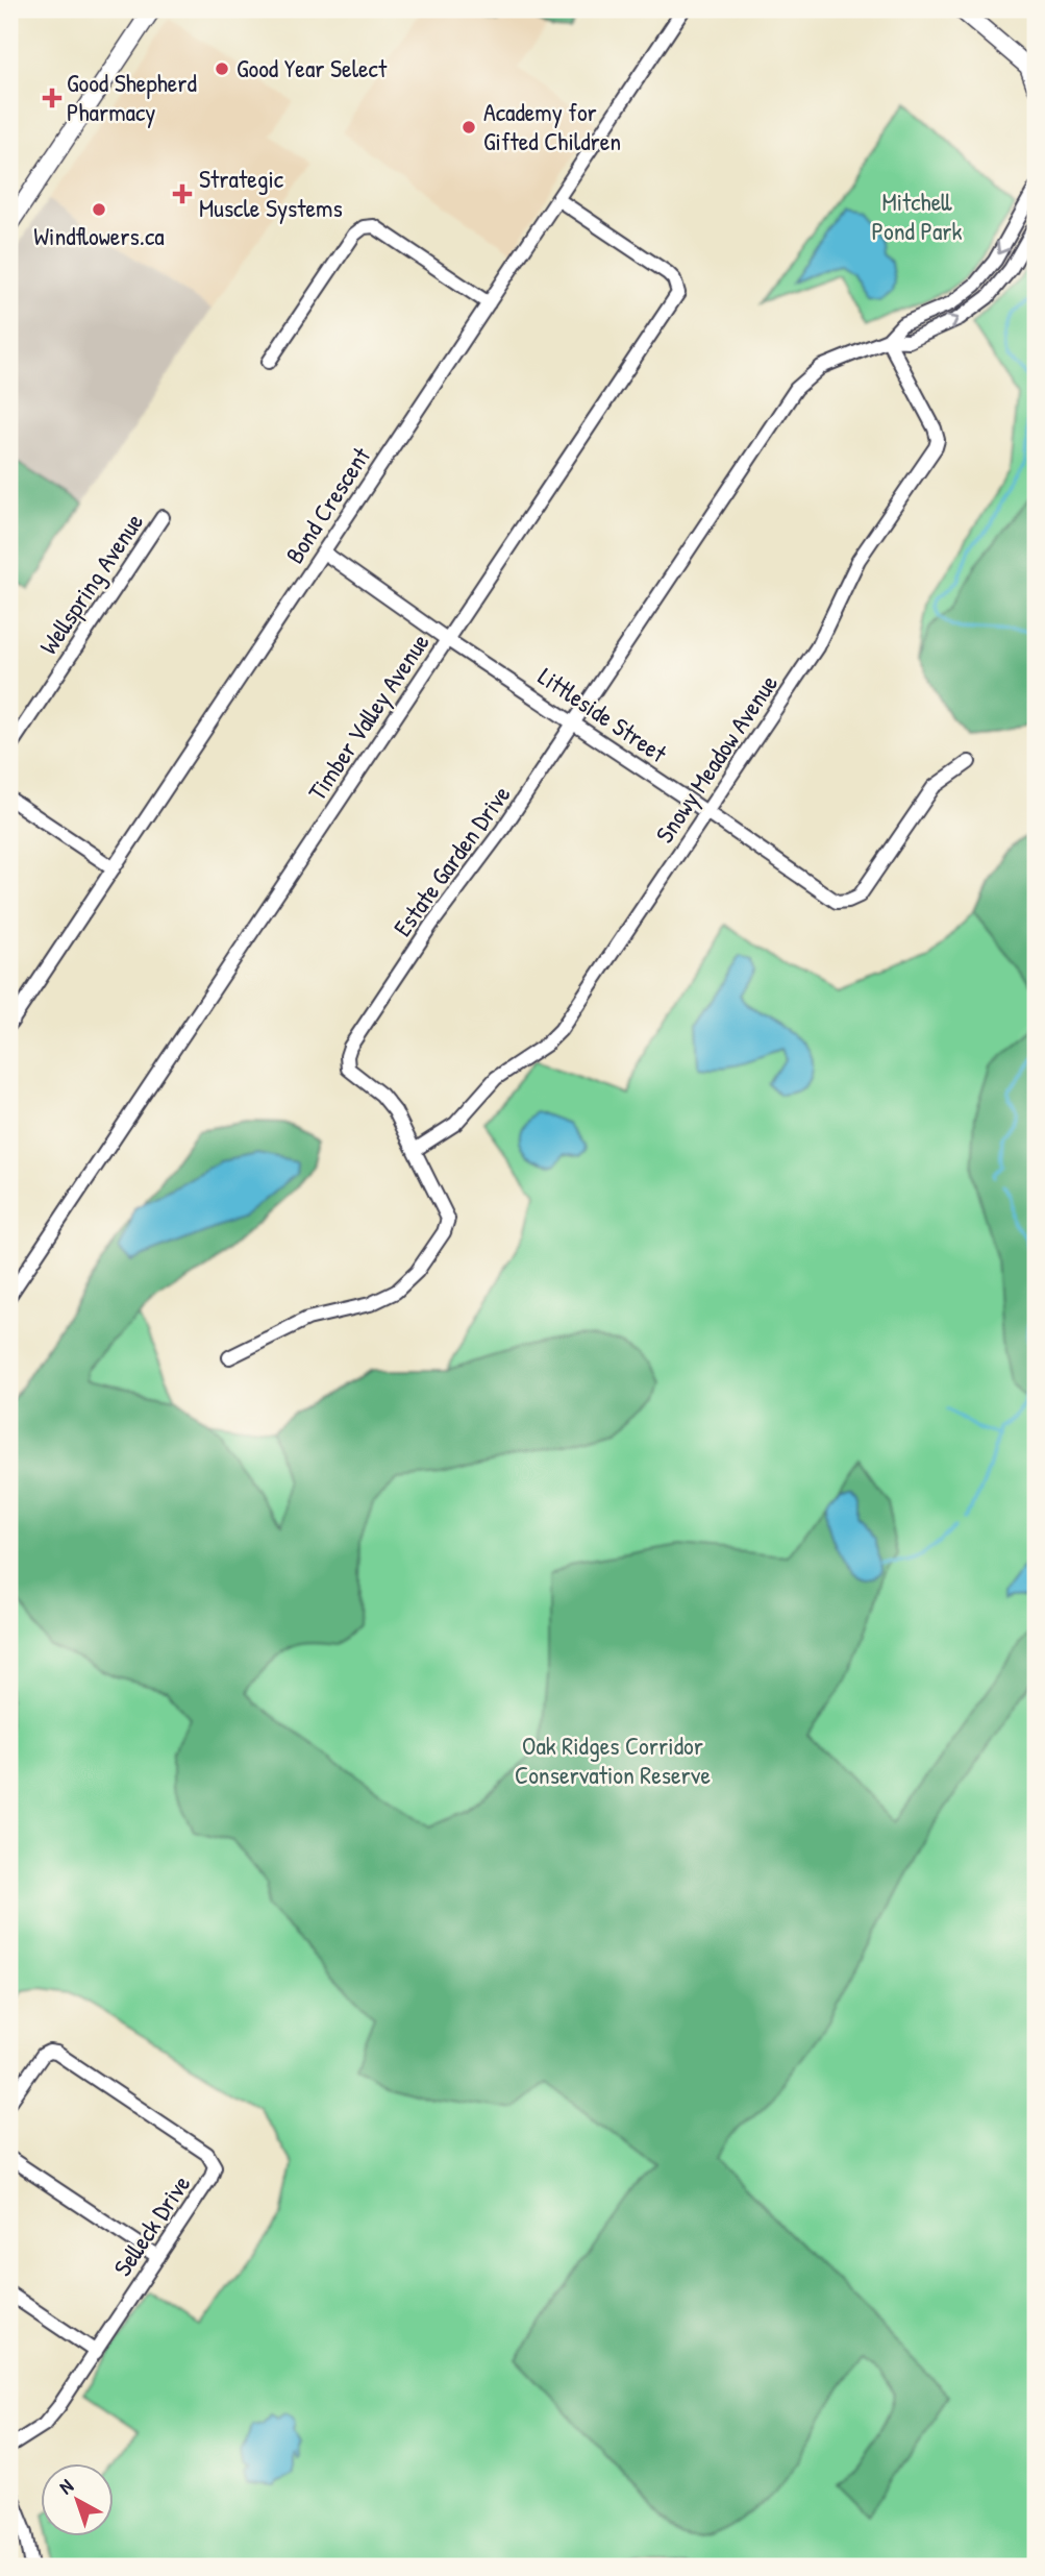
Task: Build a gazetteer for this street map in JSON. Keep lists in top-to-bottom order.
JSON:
{
  "streets": {
    "street": [
      "Bond Crescent",
      "Wellspring Avenue",
      "Littleside Street",
      "Timber Valley Avenue",
      "Snowy Meadow Avenue",
      "Estate Garden Drive",
      "Selleck Drive"
    ]
  },
  "crossings": [
    ["Bond Crescent", "Littleside Street"],
    ["Bond Crescent", "Timber Valley Avenue"],
    ["Littleside Street", "Timber Valley Avenue"],
    ["Littleside Street", "Snowy Meadow Avenue"],
    ["Littleside Street", "Estate Garden Drive"],
    ["Snowy Meadow Avenue", "Estate Garden Drive"]
  ],
  "parks": ["Mitchell Pond Park", "Oak Ridges Corridor Conservation Reserve"],
  "places": {
    "other": ["Good Year Select", "Academy for Gifted Children", "Windflowers.ca"],
    "health": ["Good Shepherd Pharmacy", "Strategic Muscle Systems"]
  },
  "north": "top left"
}
